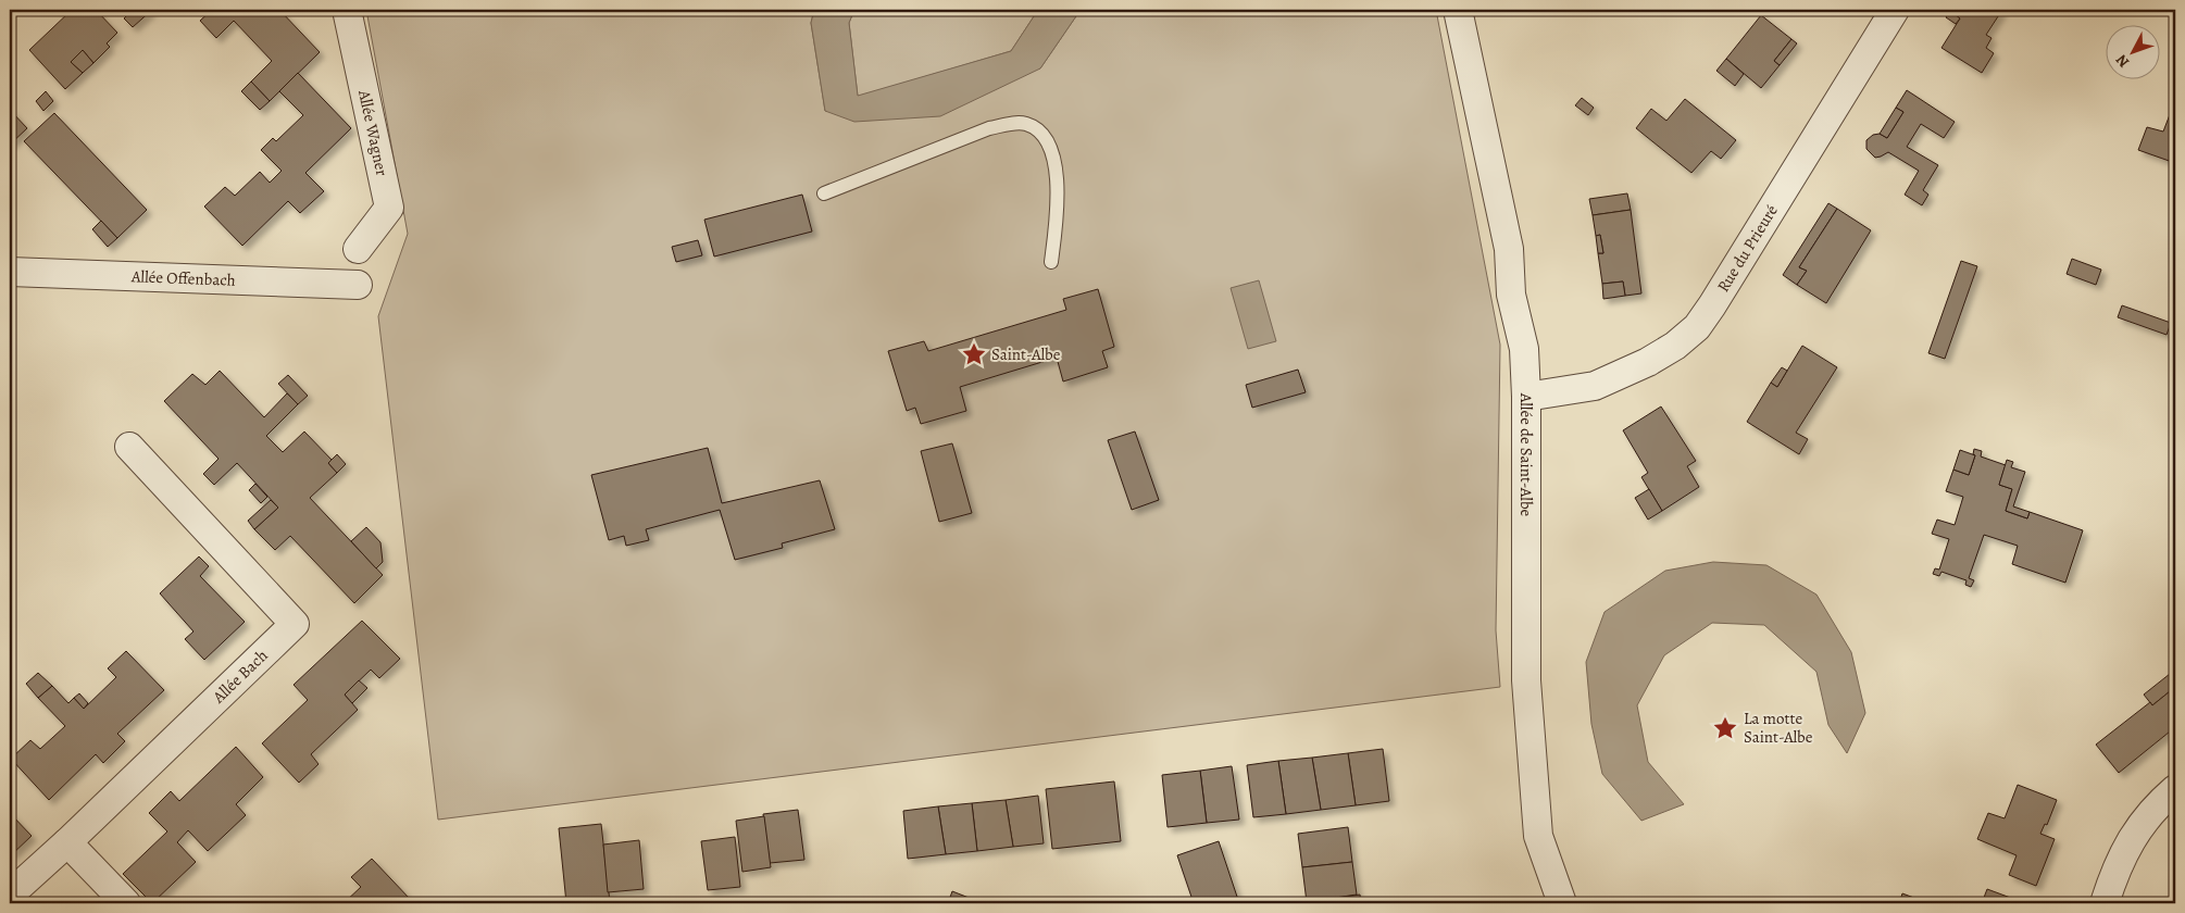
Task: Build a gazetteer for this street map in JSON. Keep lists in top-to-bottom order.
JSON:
{
  "streets": {
    "street": [
      "Allée Wagner",
      "Rue du Prieuré",
      "Allée Offenbach",
      "Allée de Saint-Albe",
      "Allée Bach"
    ]
  },
  "crossings": [
    ["Rue du Prieuré", "Allée de Saint-Albe"]
  ],
  "places": {
    "place": ["Saint-Albe", "La motte Saint-Albe"]
  },
  "north": "bottom left"
}
